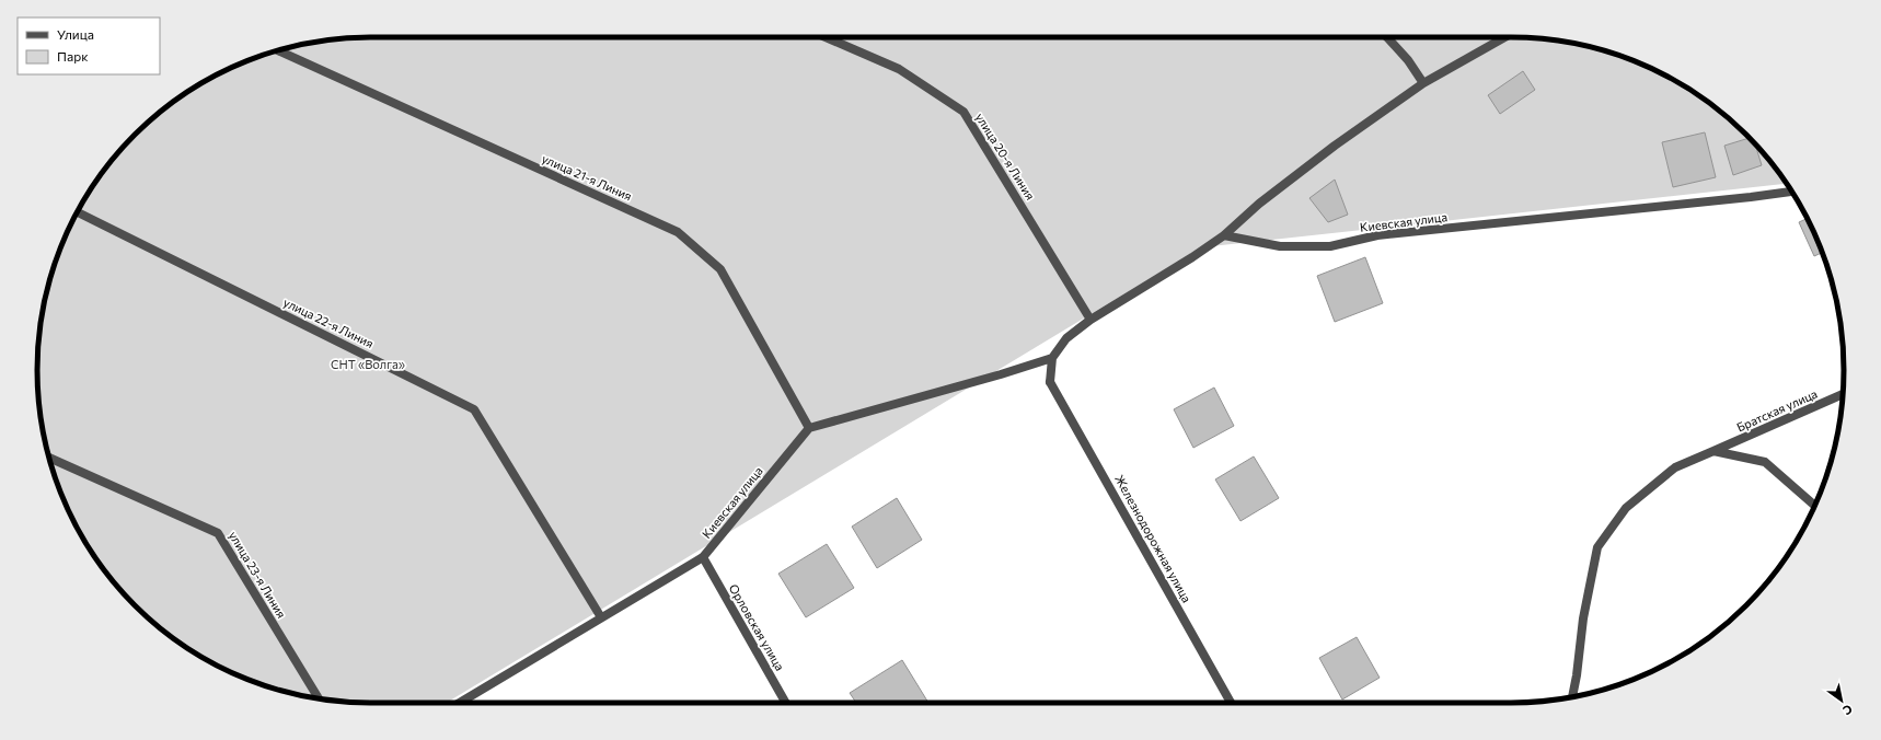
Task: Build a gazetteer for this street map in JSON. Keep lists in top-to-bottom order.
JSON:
{
  "streets": {
    "street": [
      "улица 20-я Линия",
      "улица 21-я Линия",
      "Киевская улица",
      "улица 22-я Линия",
      "Братская улица",
      "Железнодорожная улица",
      "улица 23-я Линия",
      "Орловская улица"
    ]
  },
  "crossings": [
    ["улица 21-я Линия", "Киевская улица"],
    ["Киевская улица", "улица 22-я Линия"],
    ["Киевская улица", "Орловская улица"]
  ],
  "parks": ["СНТ «Волга»"],
  "legend": ["Улица", "Парк"],
  "north": "bottom right"
}
